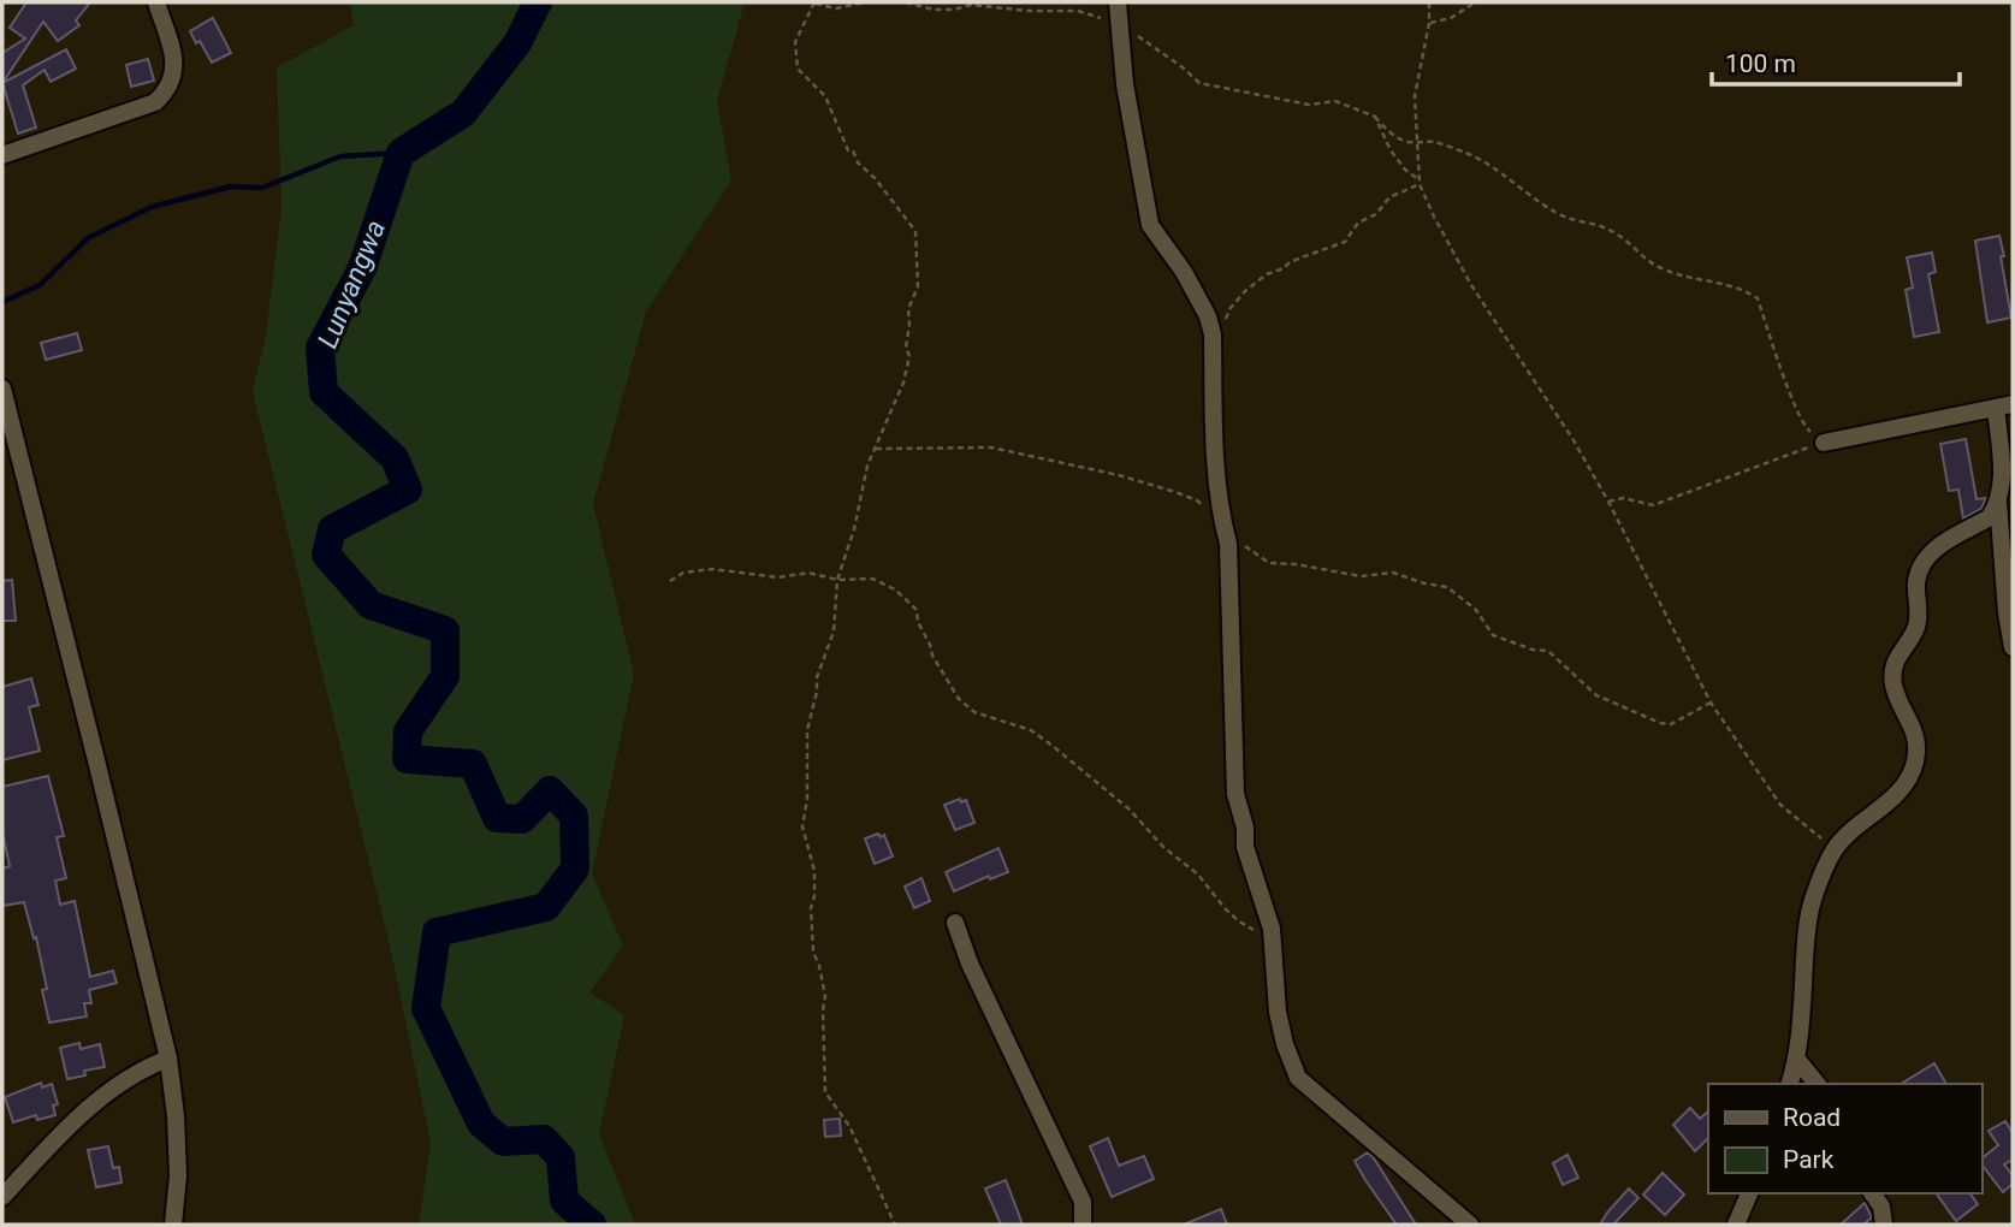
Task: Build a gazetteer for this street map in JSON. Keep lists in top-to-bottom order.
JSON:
{
  "water": ["Lunyangwa"],
  "legend": ["Road", "Park"],
  "scale_bar": "100 m"
}
